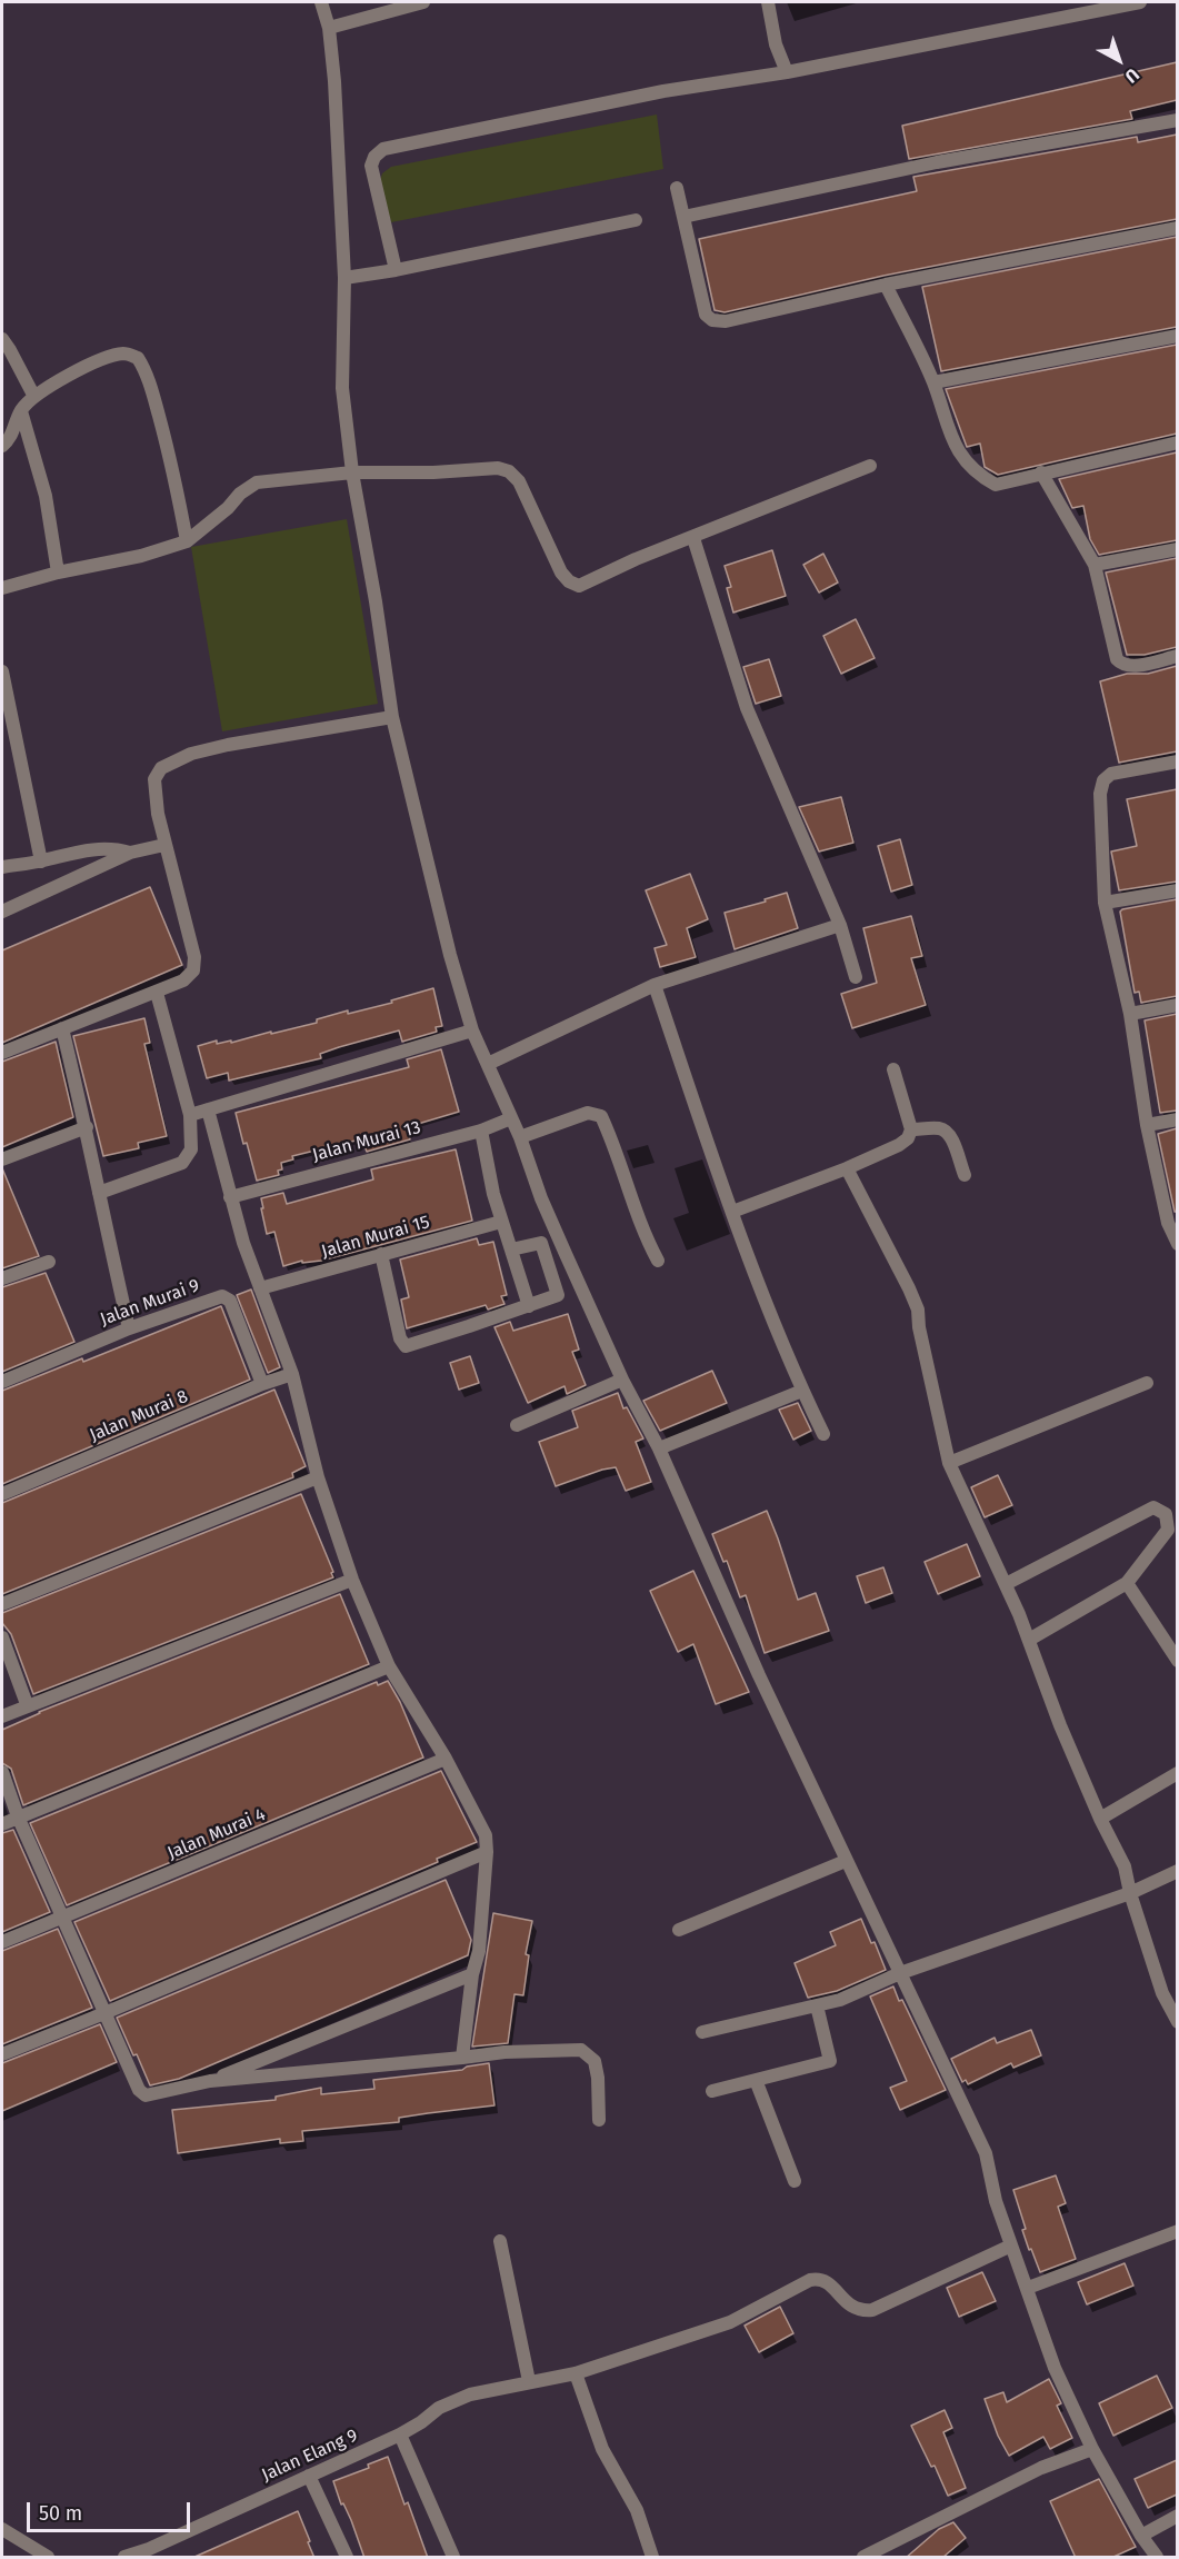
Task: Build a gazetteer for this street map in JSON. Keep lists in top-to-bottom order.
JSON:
{
  "streets": {
    "street": [
      "Jalan Murai 13",
      "Jalan Murai 15",
      "Jalan Murai 9",
      "Jalan Murai 8",
      "Jalan Murai 4",
      "Jalan Elang 9"
    ]
  },
  "crossings": [
    ["Jalan Murai 9", "Jalan Murai 8"]
  ],
  "scale_bar": "50 m",
  "north": "bottom right"
}
